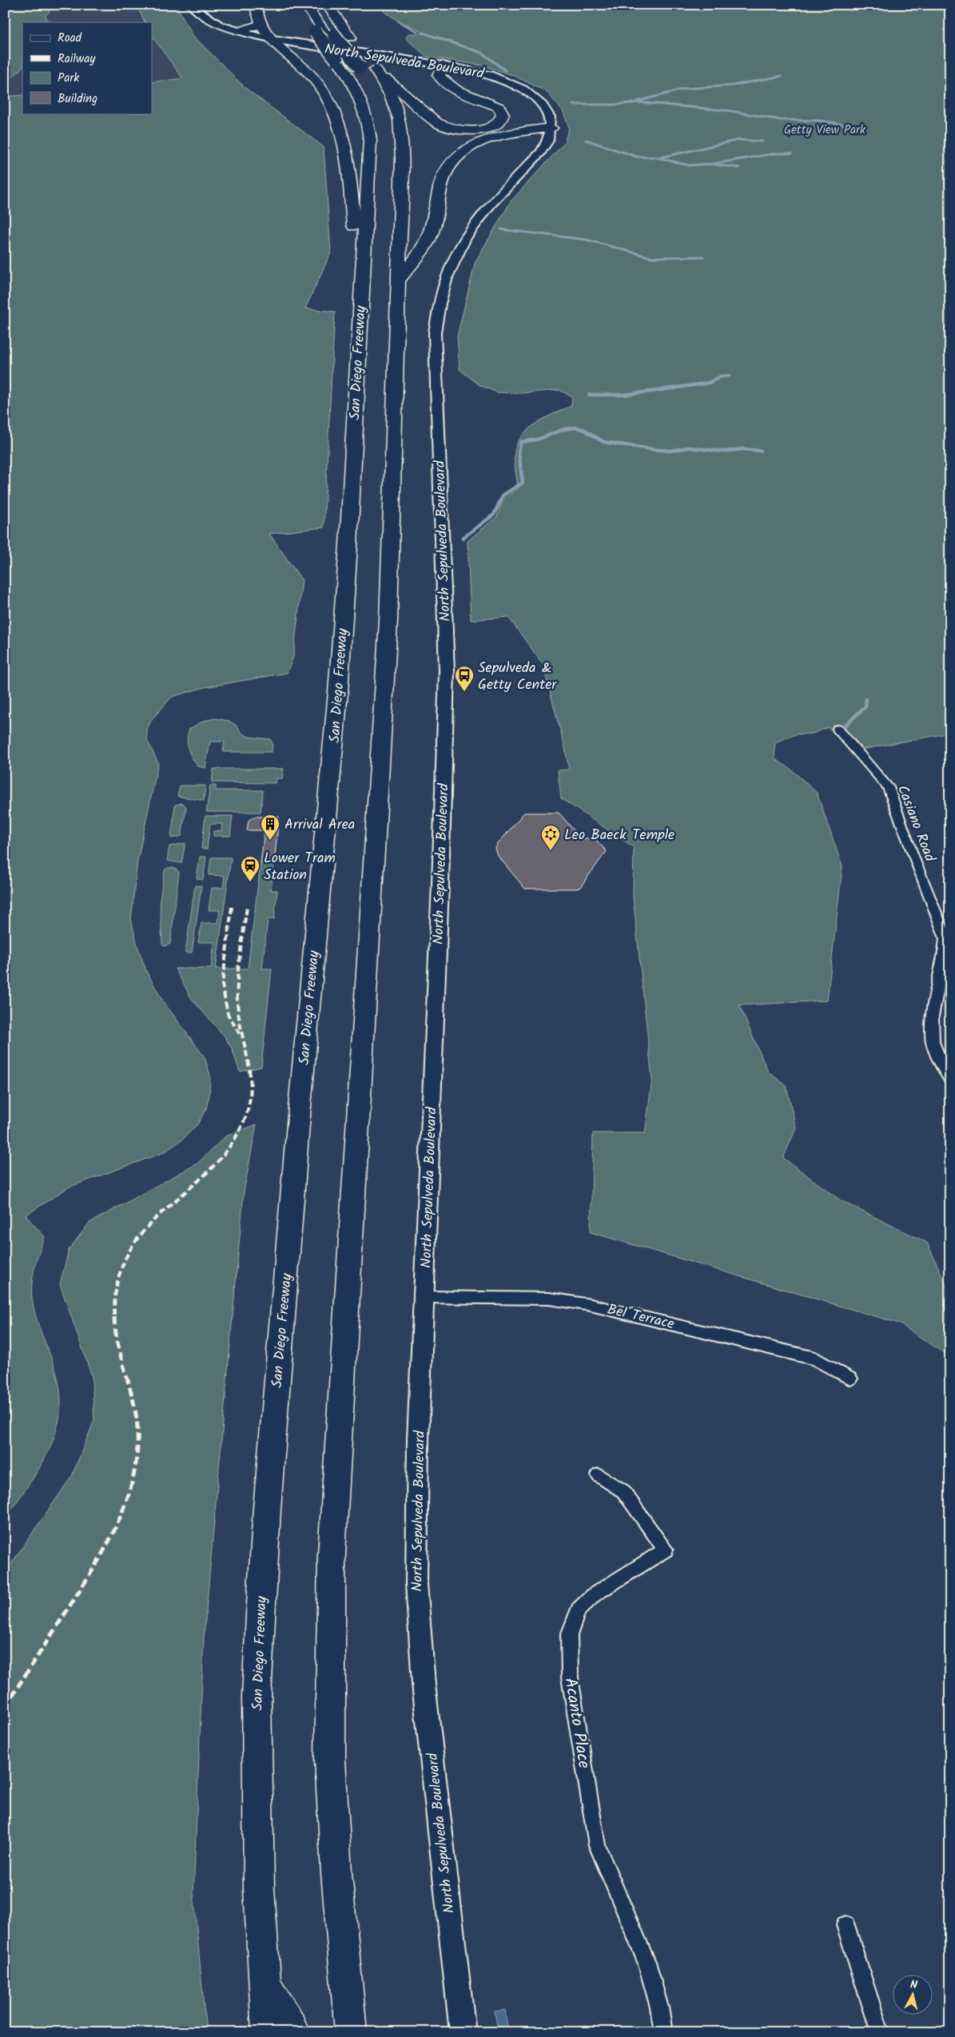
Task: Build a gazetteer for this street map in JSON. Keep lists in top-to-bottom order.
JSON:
{
  "streets": {
    "highway": ["San Diego Freeway"],
    "main road": ["North Sepulveda Boulevard"],
    "street": ["Casiano Road", "Bel Terrace", "Acanto Place"]
  },
  "crossings": [
    ["North Sepulveda Boulevard", "Bel Terrace"]
  ],
  "parks": ["Getty View Park"],
  "places": {
    "bus stop": ["Sepulveda & Getty Center"],
    "building": ["Arrival Area"],
    "synagogue": ["Leo Baeck Temple"],
    "station": ["Lower Tram Station"]
  },
  "legend": [
    "Road",
    "Railway",
    "Park",
    "Building"
  ],
  "north": "top"
}
